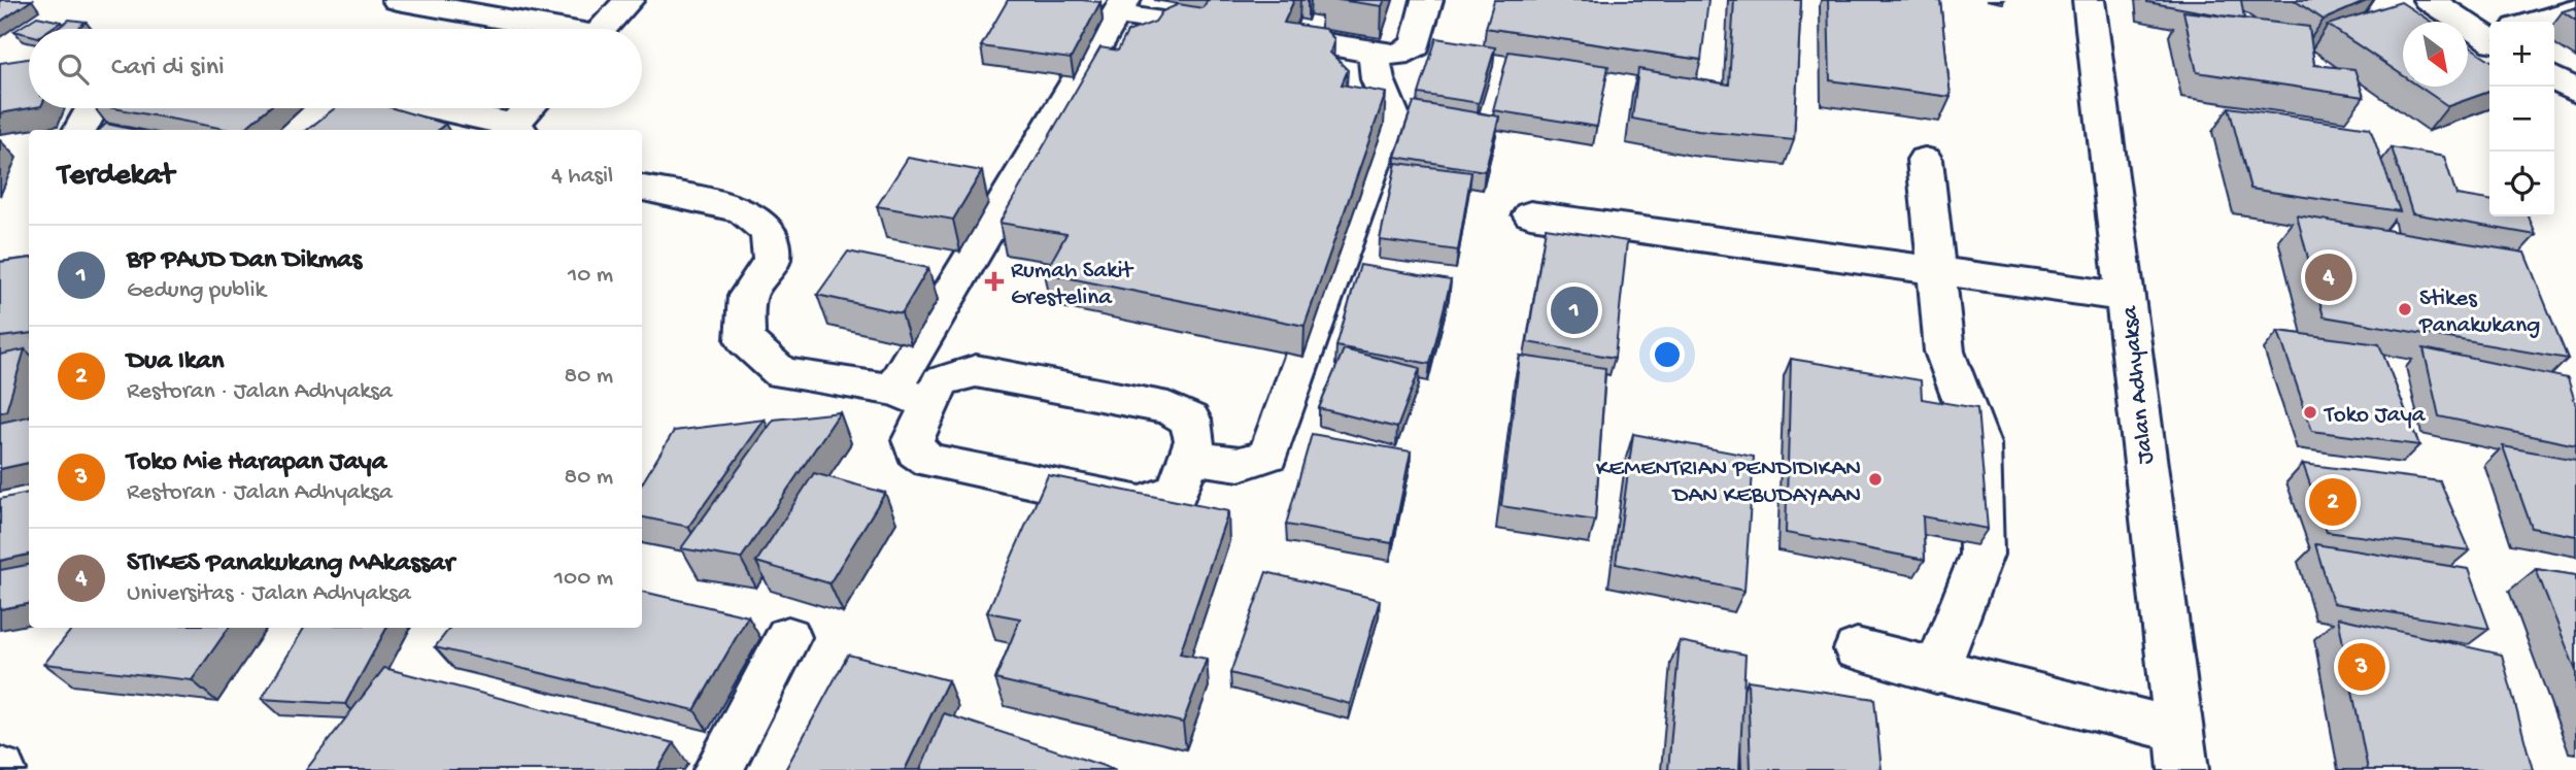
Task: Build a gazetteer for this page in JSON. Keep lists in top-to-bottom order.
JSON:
{
  "streets": {
    "street": ["Jalan Adhyaksa"]
  },
  "places": {
    "health": ["Rumah Sakit Grestelina"],
    "other": ["Stikes Panakukang", "Toko Jaya", "KEMENTRIAN PENDIDIKAN DAN KEBUDAYAAN"]
  },
  "north": "bottom right",
  "page": {
    "map_buttons": ["+", "−"],
    "search": "Cari di sini",
    "heading": ["Terdekat", "4 hasil"],
    "list": [
      {
        "mark": "1",
        "name": "BP PAUD Dan Dikmas",
        "note": "Gedung publik",
        "value": "10 m"
      },
      {
        "mark": "2",
        "name": "Dua Ikan",
        "note": "Restoran · Jalan Adhyaksa",
        "value": "80 m"
      },
      {
        "mark": "3",
        "name": "Toko Mie Harapan Jaya",
        "note": "Restoran · Jalan Adhyaksa",
        "value": "80 m"
      },
      {
        "mark": "4",
        "name": "STIKES Panakukang MAkassar",
        "note": "Universitas · Jalan Adhyaksa",
        "value": "100 m"
      }
    ],
    "pins": [
      "4",
      "1",
      "2",
      "3"
    ]
  }
}
